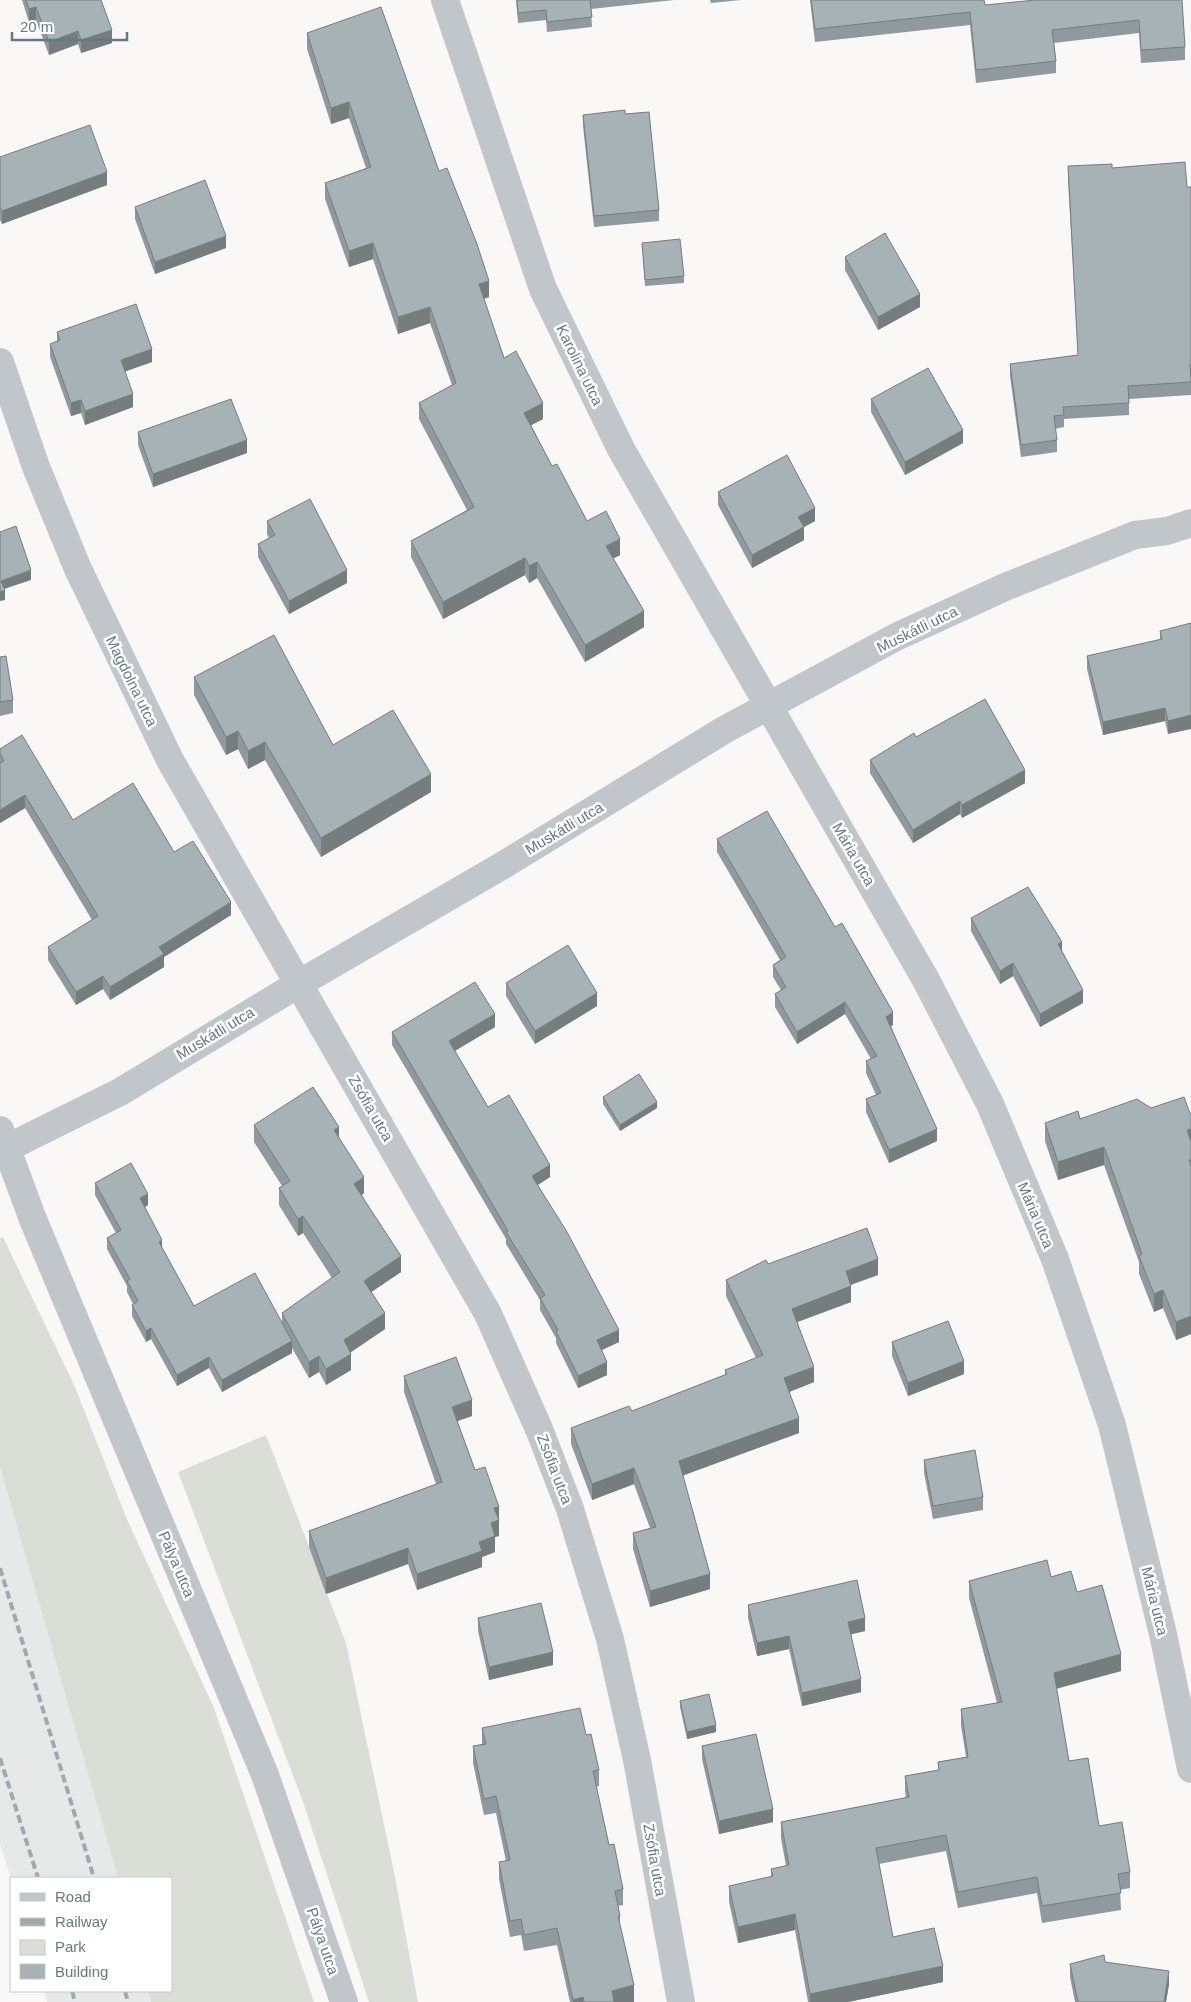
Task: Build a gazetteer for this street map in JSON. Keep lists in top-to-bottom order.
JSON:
{
  "streets": {
    "street": [
      "Karolina utca",
      "Muskátli utca",
      "Magdolna utca",
      "Mária utca",
      "Zsófia utca",
      "Pálya utca"
    ]
  },
  "crossings": [
    ["Karolina utca", "Muskátli utca"],
    ["Karolina utca", "Mária utca"],
    ["Muskátli utca", "Magdolna utca"],
    ["Muskátli utca", "Mária utca"],
    ["Muskátli utca", "Zsófia utca"],
    ["Muskátli utca", "Pálya utca"],
    ["Magdolna utca", "Zsófia utca"]
  ],
  "legend": [
    "Road",
    "Railway",
    "Park",
    "Building"
  ],
  "scale_bar": "20 m"
}
